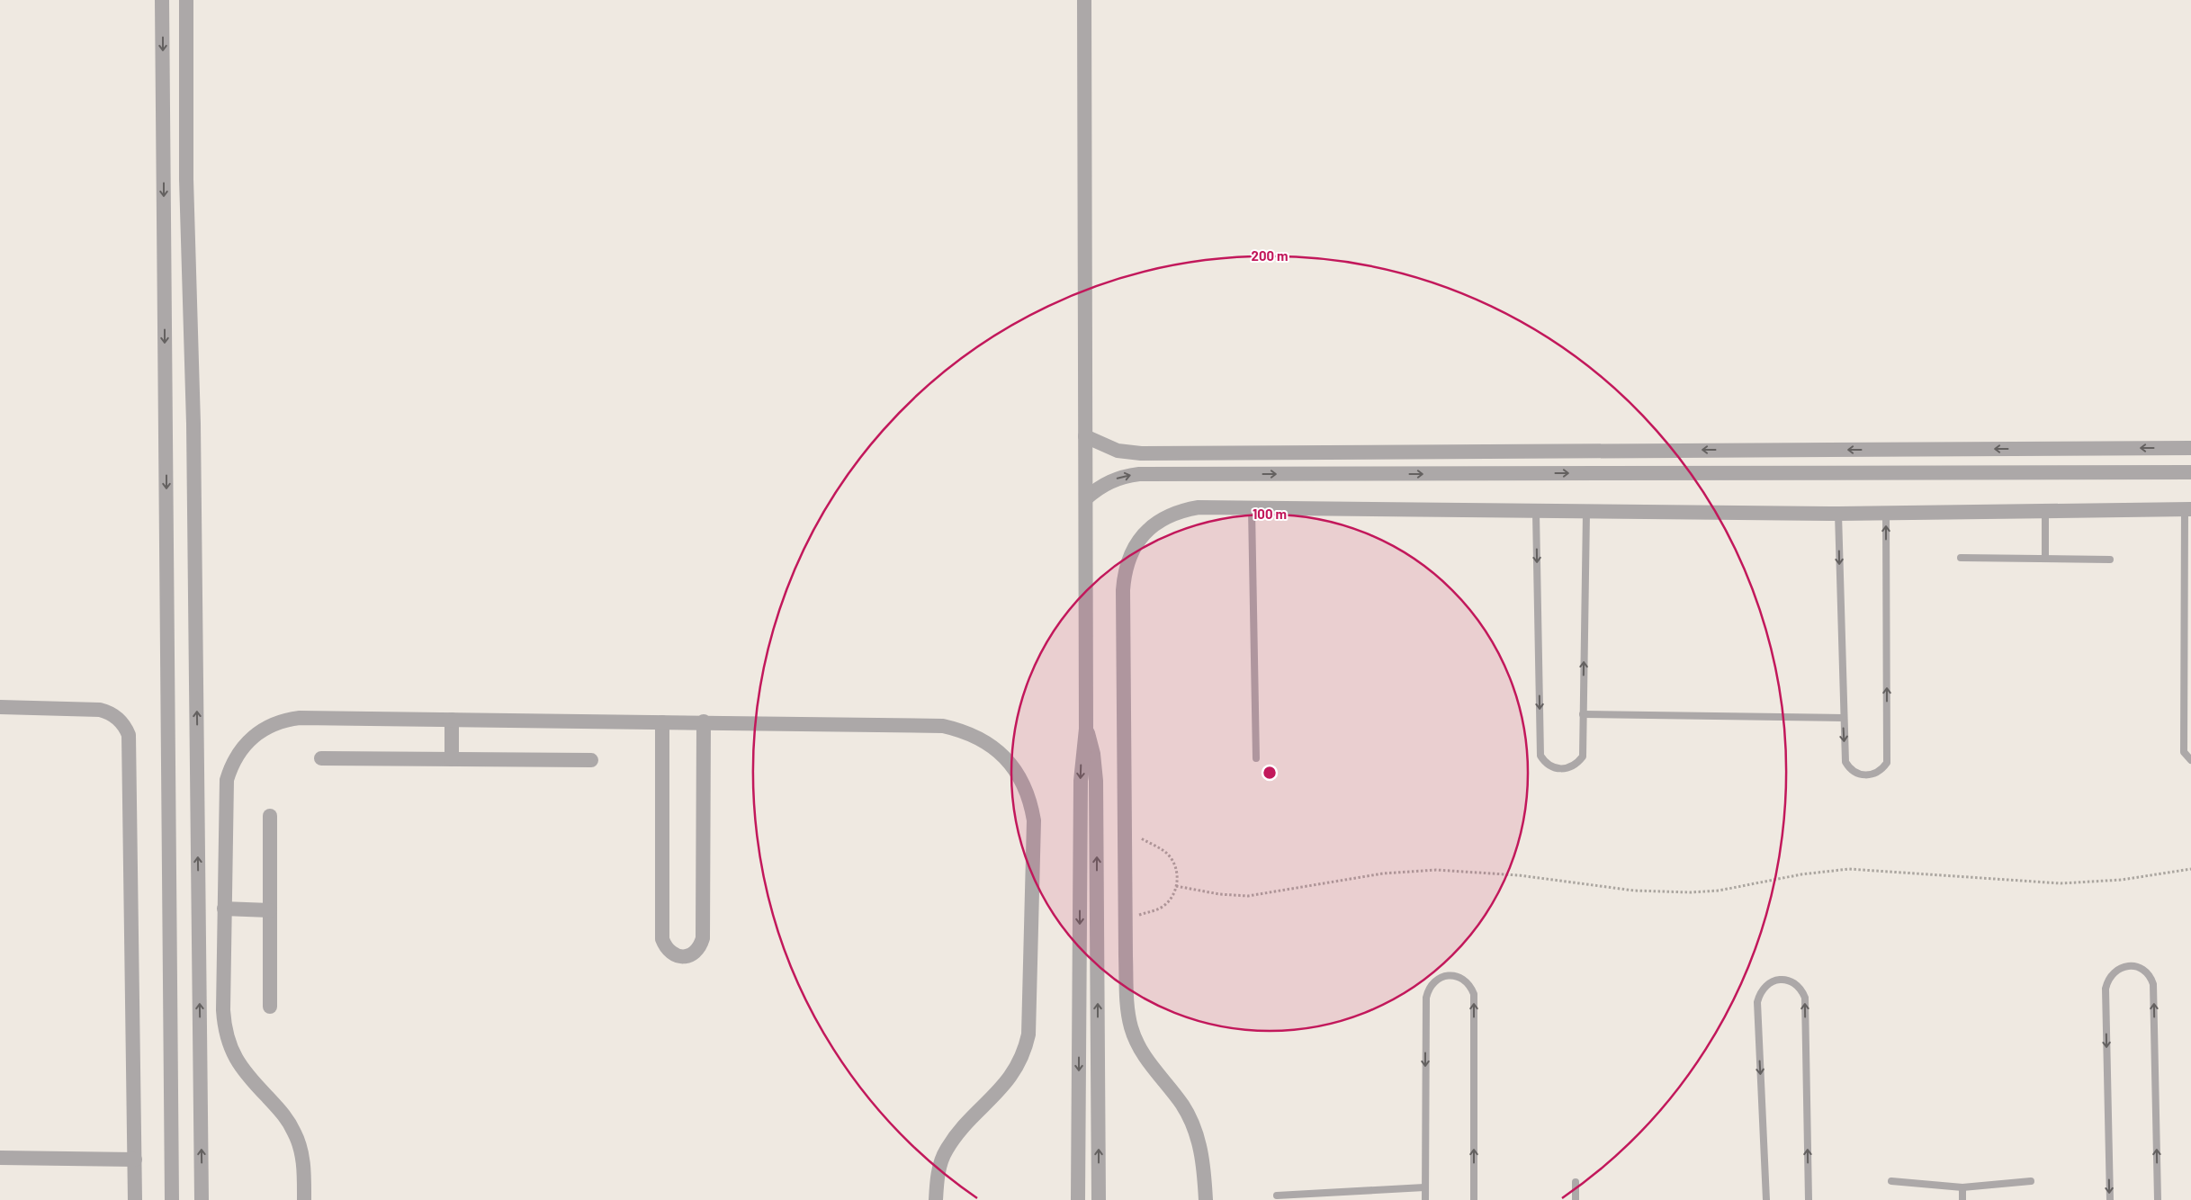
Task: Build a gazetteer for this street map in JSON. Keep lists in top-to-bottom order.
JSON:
{
  "rings": ["200 m", "100 m"]
}
